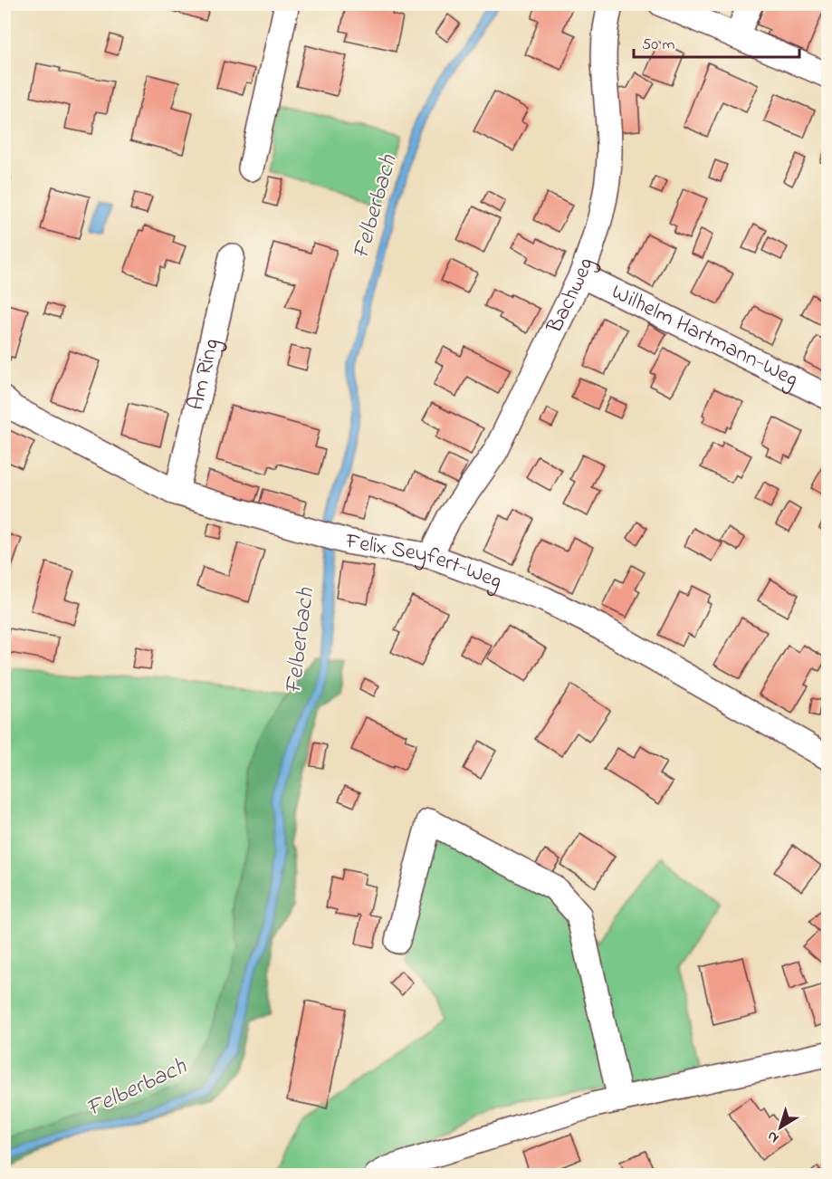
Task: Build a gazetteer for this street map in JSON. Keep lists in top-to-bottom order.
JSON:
{
  "streets": {
    "street": [
      "Bachweg",
      "Wilhelm Hartmann-Weg",
      "Am Ring",
      "Felix Seyfert-Weg"
    ]
  },
  "crossings": [
    ["Bachweg", "Wilhelm Hartmann-Weg"],
    ["Bachweg", "Felix Seyfert-Weg"],
    ["Am Ring", "Felix Seyfert-Weg"]
  ],
  "water": ["Felberbach"],
  "scale_bar": "50 m",
  "north": "bottom left"
}
